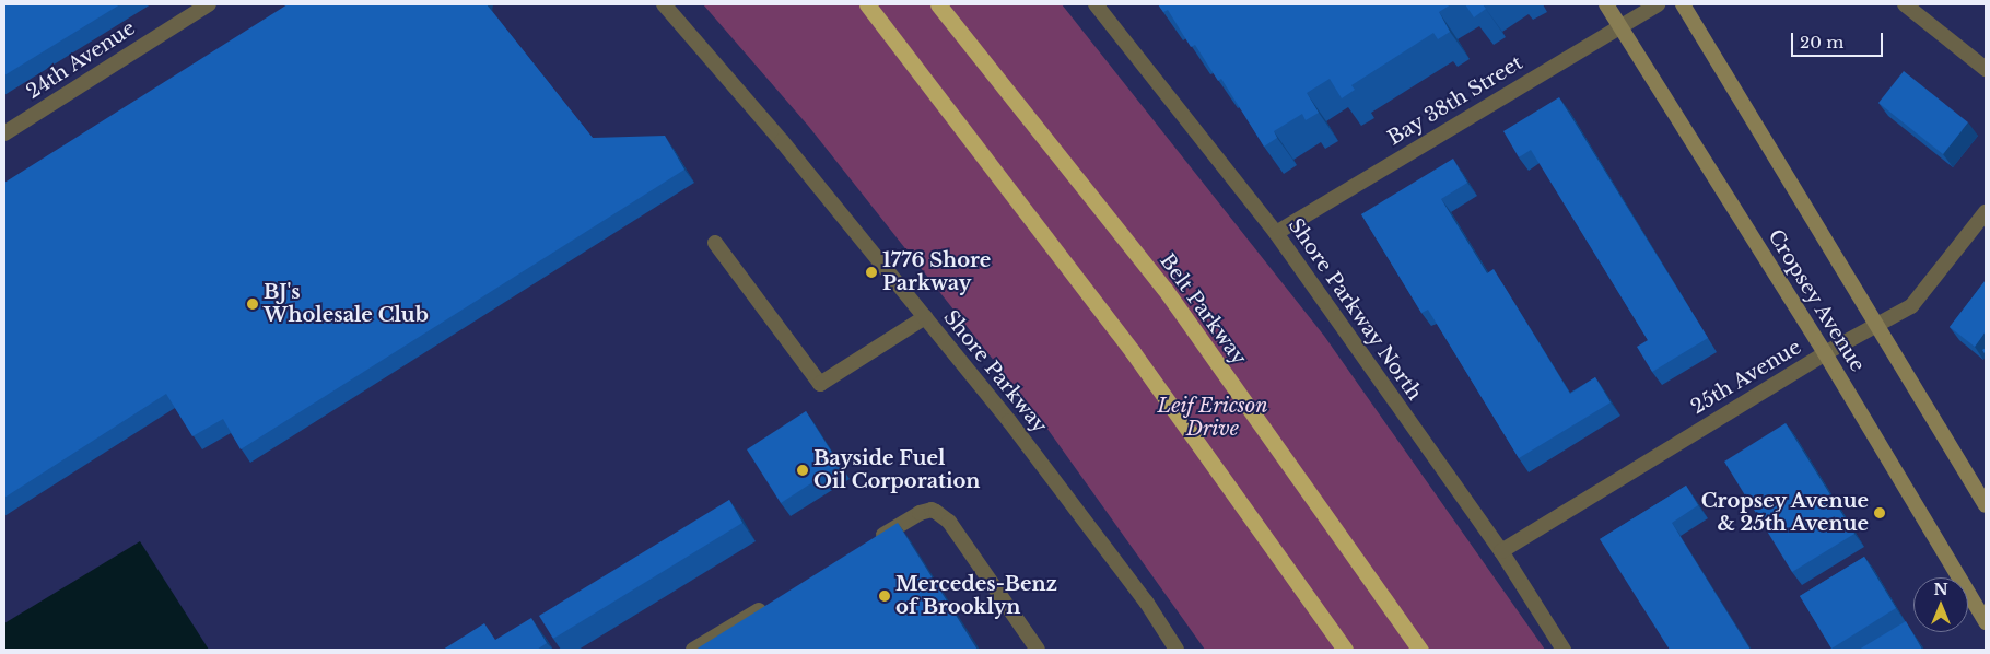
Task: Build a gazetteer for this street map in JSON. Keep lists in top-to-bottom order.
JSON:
{
  "streets": {
    "highway": ["Belt Parkway"],
    "main road": ["Cropsey Avenue"],
    "street": [
      "24th Avenue",
      "Bay 38th Street",
      "Shore Parkway North",
      "Shore Parkway",
      "25th Avenue"
    ]
  },
  "crossings": [
    ["Bay 38th Street", "Cropsey Avenue"],
    ["Bay 38th Street", "Shore Parkway North"],
    ["Cropsey Avenue", "25th Avenue"],
    ["Shore Parkway North", "25th Avenue"]
  ],
  "parks": ["Leif Ericson Drive"],
  "places": [
    "1776 Shore Parkway",
    "BJ's Wholesale Club",
    "Bayside Fuel Oil Corporation",
    "Cropsey Avenue & 25th Avenue",
    "Mercedes-Benz of Brooklyn"
  ],
  "scale_bar": "20 m",
  "north": "top"
}
